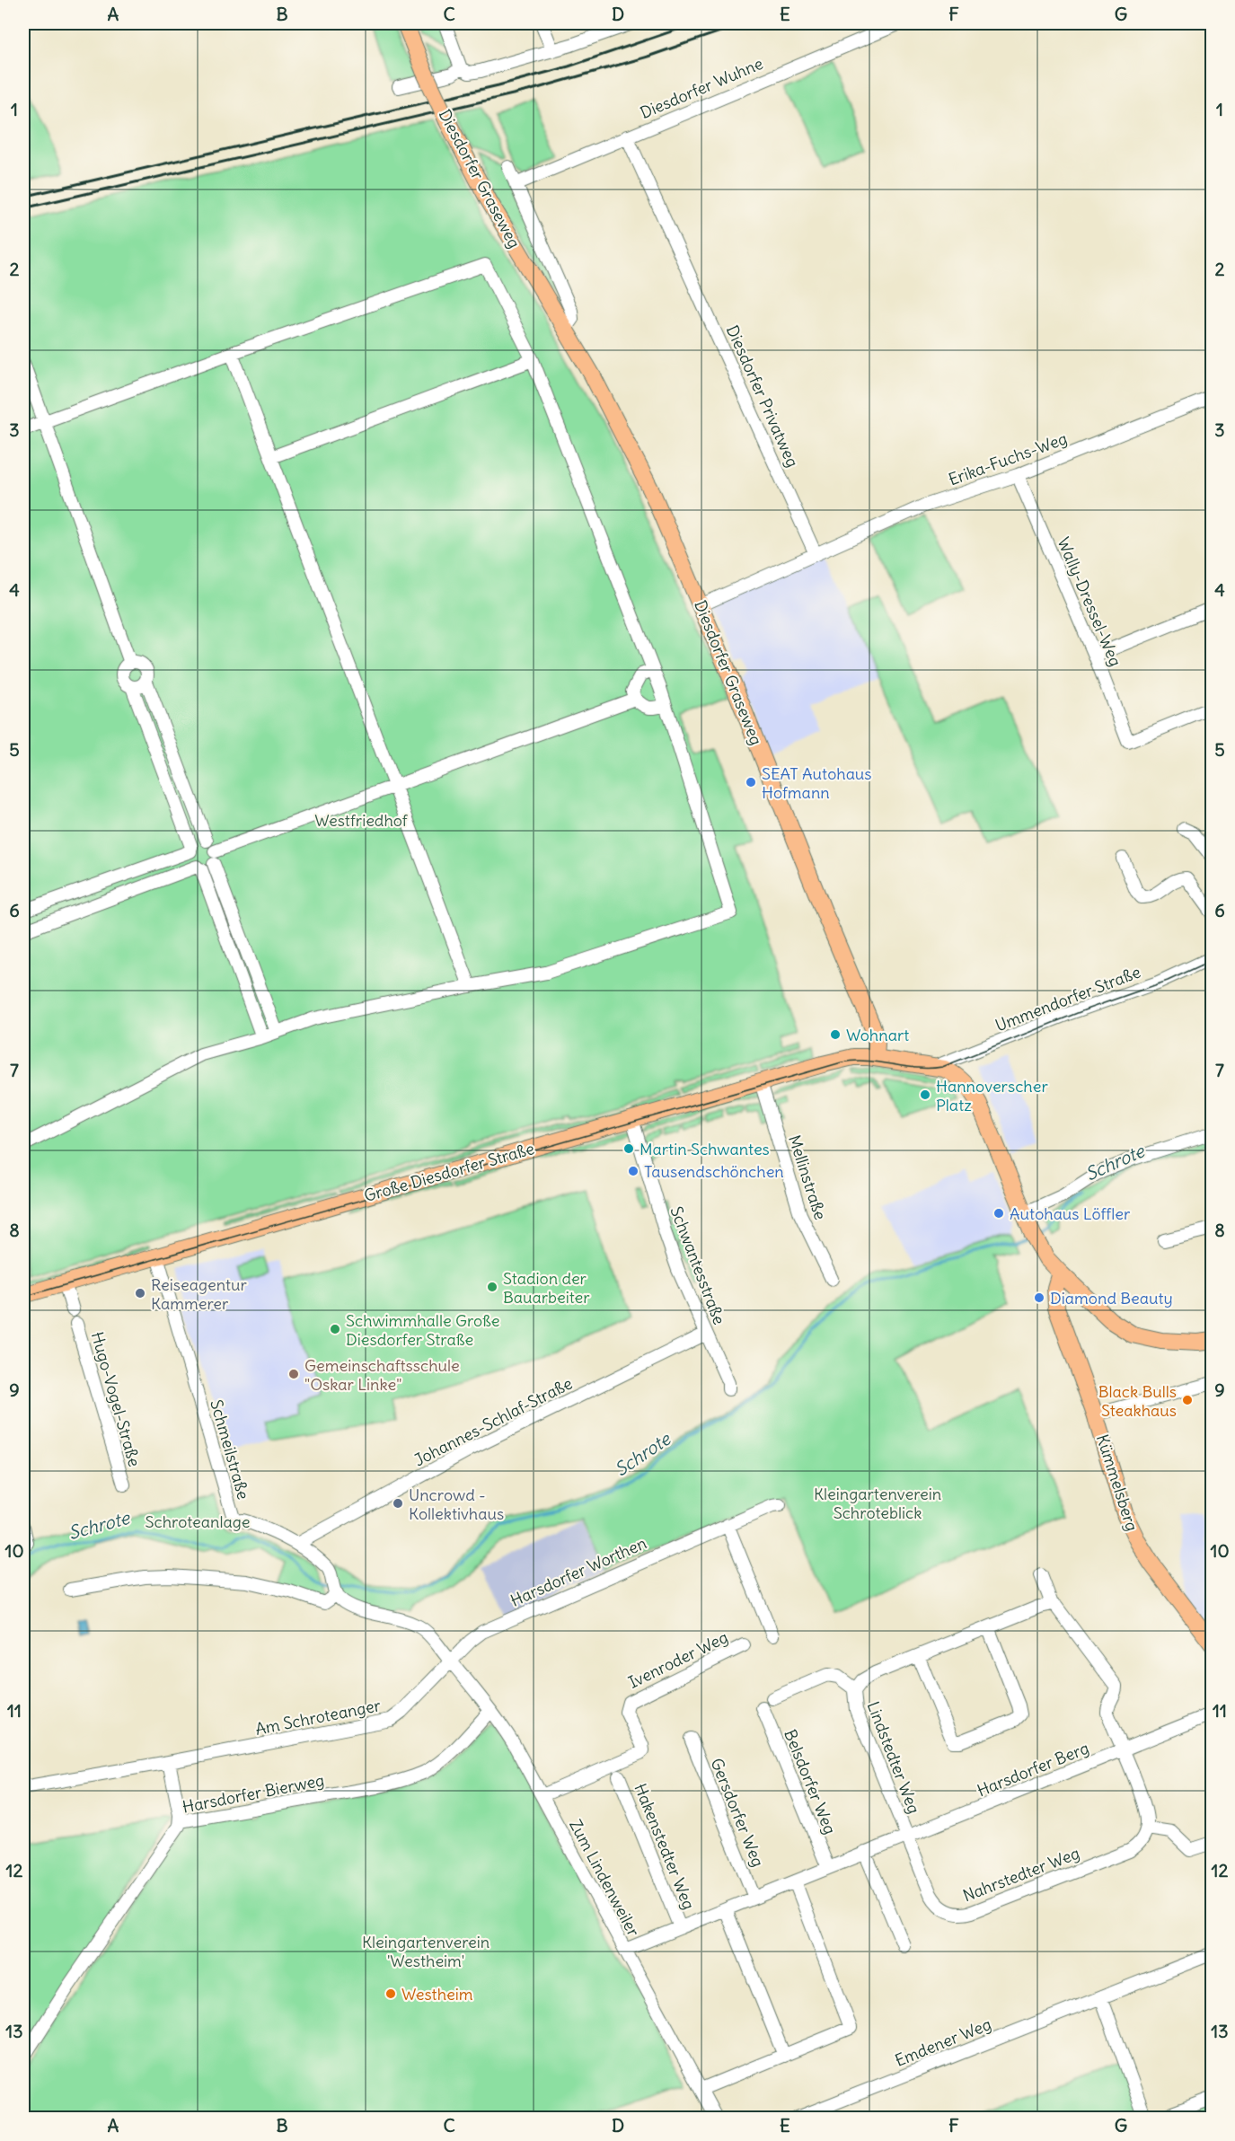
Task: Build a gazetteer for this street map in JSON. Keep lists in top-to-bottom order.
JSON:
{
  "streets": {
    "main road": ["Diesdorfer Graseweg", "Große Diesdorfer Straße", "Kümmelsberg"],
    "street": [
      "Diesdorfer Wuhne",
      "Diesdorfer Privatweg",
      "Erika-Fuchs-Weg",
      "Wally-Dressel-Weg",
      "Ummendorfer Straße",
      "Mellinstraße",
      "Schwantesstraße",
      "Hugo-Vogel-Straße",
      "Johannes-Schlaf-Straße",
      "Schmeilstraße",
      "Harsdorfer Worthen",
      "Ivenroder Weg",
      "Am Schroteanger",
      "Lindstedter Weg",
      "Harsdorfer Berg",
      "Belsdorfer Weg",
      "Harsdorfer Bierweg",
      "Gersdorfer Weg",
      "Hakenstedter Weg",
      "Nahrstedter Weg",
      "Zum Lindenweiler",
      "Emdener Weg"
    ]
  },
  "crossings": [
    ["Diesdorfer Wuhne", "Diesdorfer Graseweg"],
    ["Diesdorfer Wuhne", "Diesdorfer Privatweg"],
    ["Diesdorfer Graseweg", "Große Diesdorfer Straße"],
    ["Diesdorfer Privatweg", "Erika-Fuchs-Weg"],
    ["Erika-Fuchs-Weg", "Wally-Dressel-Weg"],
    ["Ummendorfer Straße", "Große Diesdorfer Straße"],
    ["Große Diesdorfer Straße", "Mellinstraße"],
    ["Große Diesdorfer Straße", "Schwantesstraße"],
    ["Große Diesdorfer Straße", "Schmeilstraße"],
    ["Große Diesdorfer Straße", "Kümmelsberg"],
    ["Schwantesstraße", "Johannes-Schlaf-Straße"],
    ["Johannes-Schlaf-Straße", "Schmeilstraße"],
    ["Schmeilstraße", "Zum Lindenweiler"],
    ["Harsdorfer Worthen", "Am Schroteanger"],
    ["Harsdorfer Worthen", "Zum Lindenweiler"],
    ["Ivenroder Weg", "Zum Lindenweiler"],
    ["Am Schroteanger", "Zum Lindenweiler"],
    ["Lindstedter Weg", "Harsdorfer Berg"],
    ["Lindstedter Weg", "Nahrstedter Weg"],
    ["Harsdorfer Berg", "Belsdorfer Weg"],
    ["Harsdorfer Berg", "Gersdorfer Weg"],
    ["Harsdorfer Berg", "Hakenstedter Weg"],
    ["Harsdorfer Berg", "Nahrstedter Weg"],
    ["Harsdorfer Berg", "Zum Lindenweiler"],
    ["Harsdorfer Bierweg", "Zum Lindenweiler"]
  ],
  "water": ["Schrote"],
  "parks": [
    "Westfriedhof",
    "Kleingartenverein Schroteblick",
    "Schroteanlage",
    "Kleingartenverein 'Westheim'"
  ],
  "places": [
    "SEAT Autohaus Hofmann",
    "Wohnart",
    "Hannoverscher Platz",
    "Martin Schwantes",
    "Tausendschönchen",
    "Autohaus Löffler",
    "Stadion der Bauarbeiter",
    "Reiseagentur Kammerer",
    "Diamond Beauty",
    "Schwimmhalle Große Diesdorfer Straße",
    "Gemeinschaftsschule \"Oskar Linke\"",
    "Black Bulls Steakhaus",
    "Uncrowd - Kollektivhaus",
    "Westheim"
  ],
  "grid": {
    "columns": [
      "A",
      "B",
      "C",
      "D",
      "E",
      "F",
      "G"
    ],
    "rows": [
      "1",
      "2",
      "3",
      "4",
      "5",
      "6",
      "7",
      "8",
      "9",
      "10",
      "11",
      "12",
      "13"
    ]
  }
}
